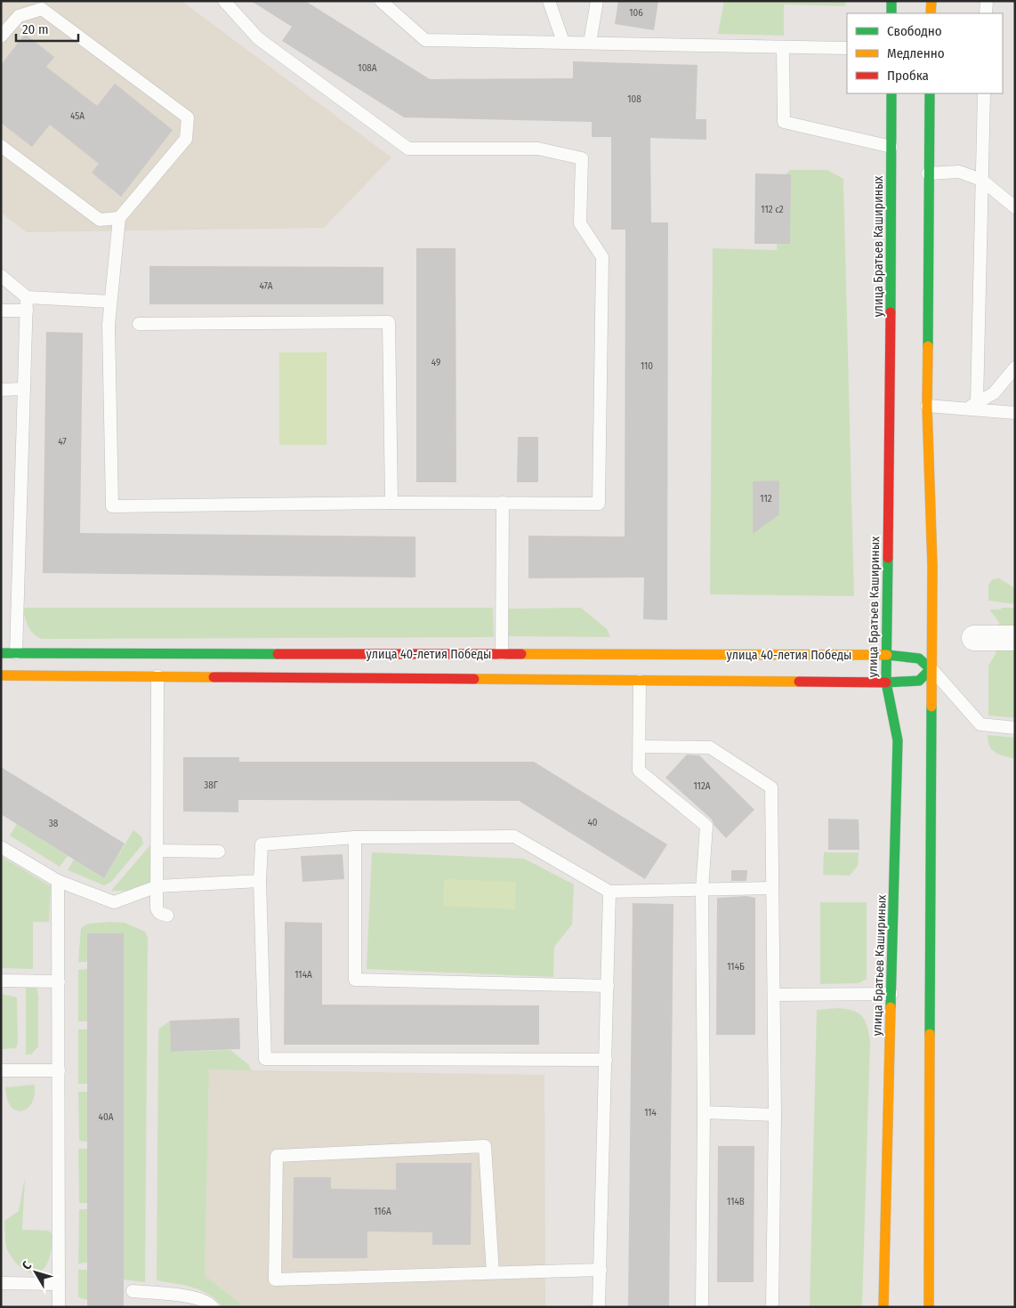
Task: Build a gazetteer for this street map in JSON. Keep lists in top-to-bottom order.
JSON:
{
  "streets": {
    "main road": ["улица Братьев Кашириных", "улица 40-летия Победы"]
  },
  "crossings": [
    ["улица Братьев Кашириных", "улица 40-летия Победы"]
  ],
  "house_numbers": [
    "106",
    "108А",
    "108",
    "45А",
    "112 с2",
    "47А",
    "49",
    "110",
    "47",
    "112",
    "38Г",
    "112А",
    "40",
    "38",
    "114Б",
    "114А",
    "114",
    "40А",
    "114В",
    "116А"
  ],
  "legend": ["Свободно", "Медленно", "Пробка"],
  "scale_bar": "20 m",
  "north": "top left"
}
